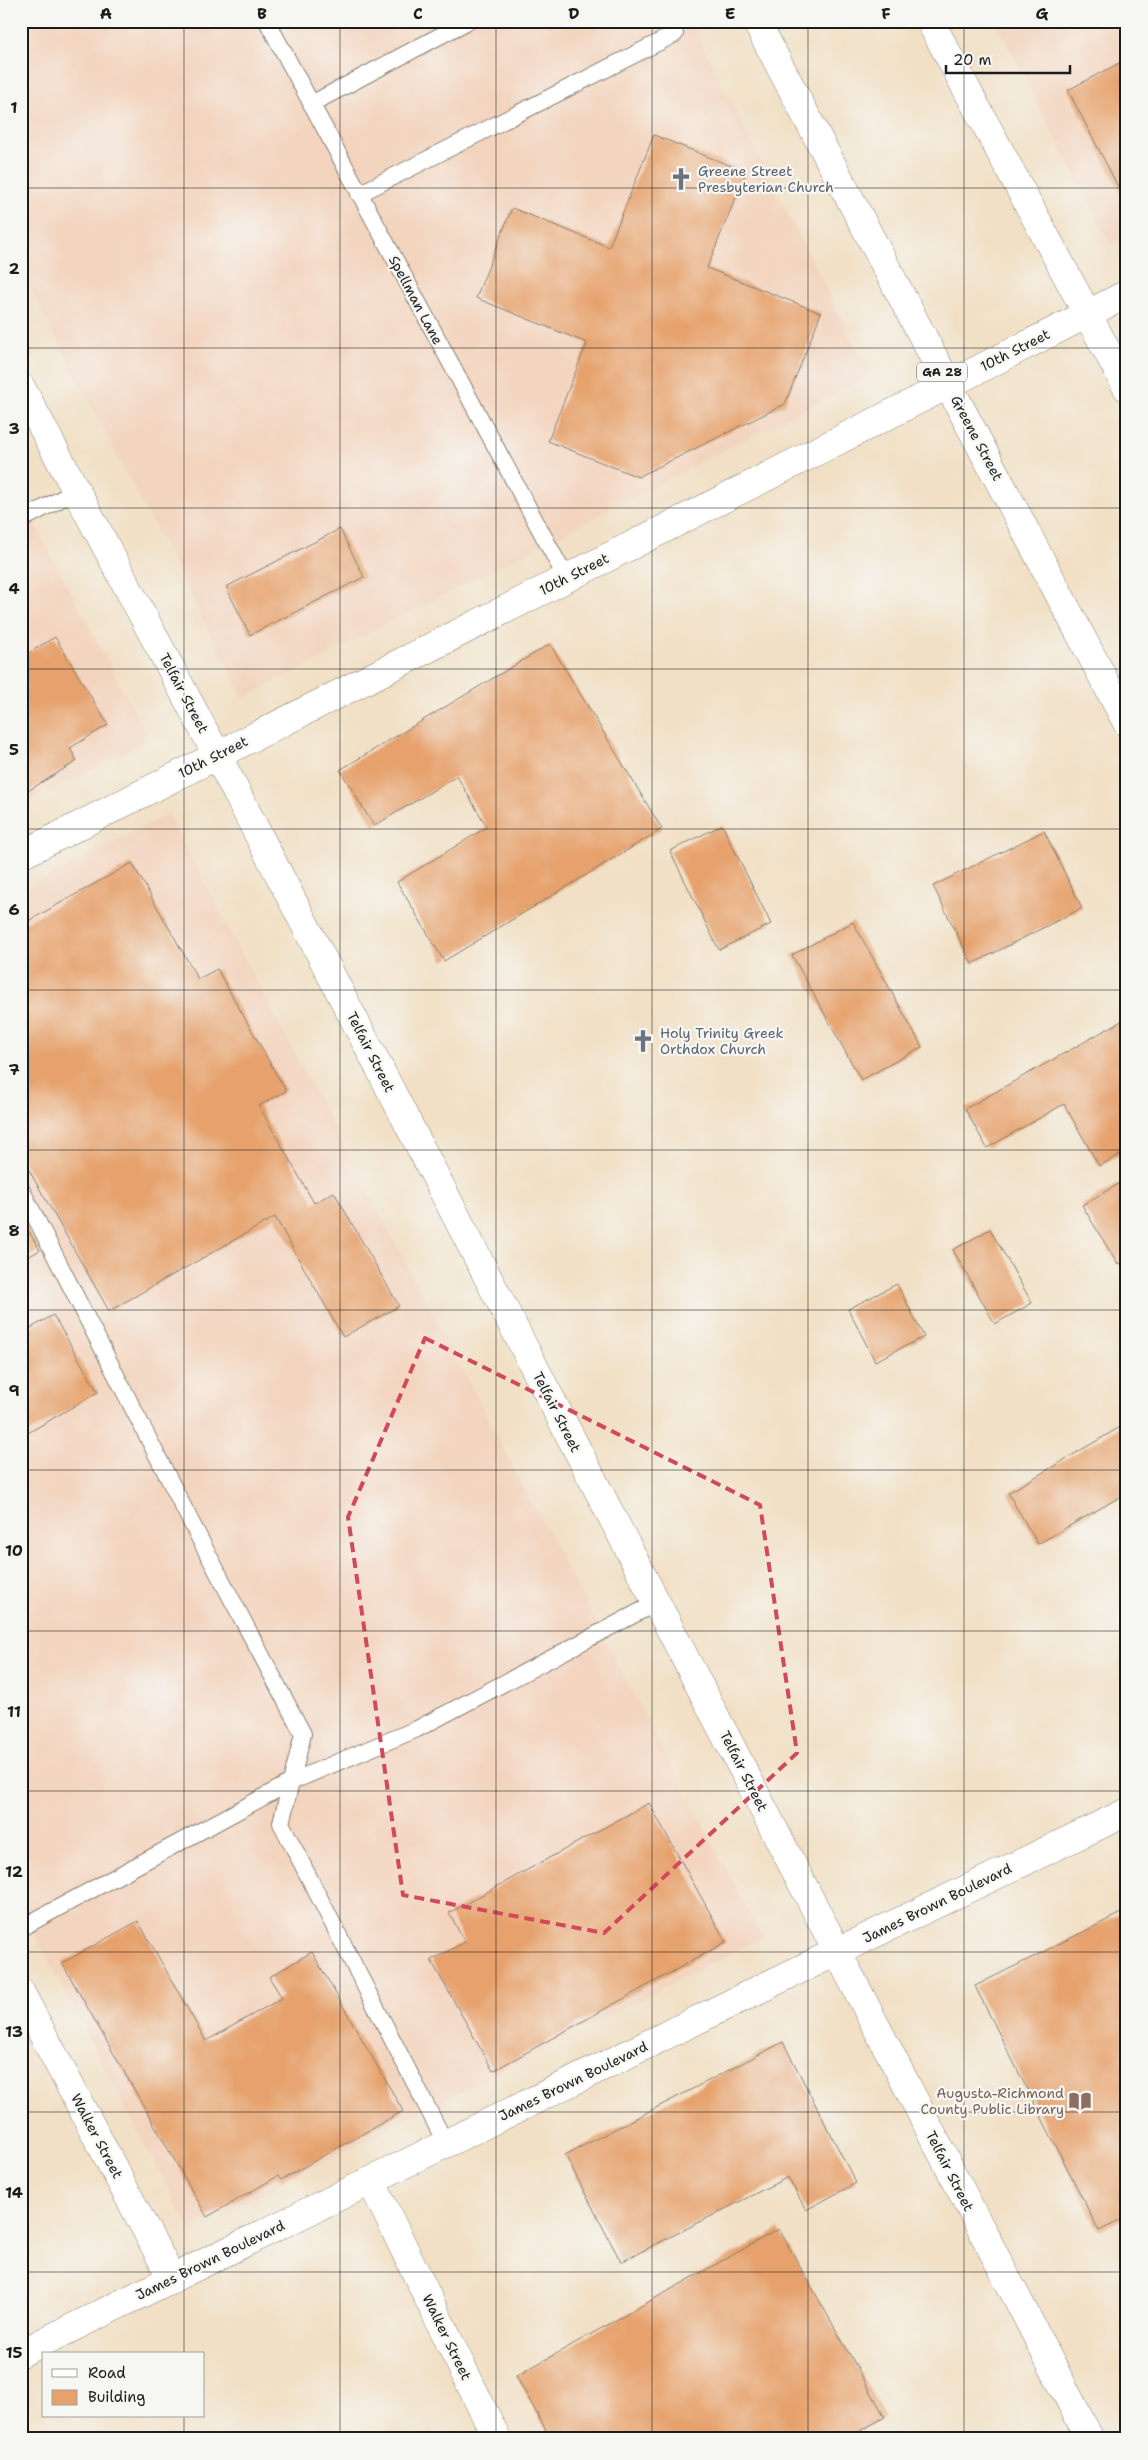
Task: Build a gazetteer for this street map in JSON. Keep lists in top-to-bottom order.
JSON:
{
  "streets": {
    "street": [
      "10th Street",
      "GA 28",
      "Greene Street",
      "Telfair Street",
      "James Brown Boulevard",
      "Walker Street"
    ],
    "lane": ["Spellman Lane"]
  },
  "crossings": [
    ["Spellman Lane", "10th Street"],
    ["10th Street", "Greene Street"],
    ["10th Street", "Telfair Street"],
    ["Telfair Street", "James Brown Boulevard"],
    ["James Brown Boulevard", "Walker Street"]
  ],
  "places": {
    "church": ["Greene Street Presbyterian Church", "Holy Trinity Greek Orthdox Church"],
    "library": ["Augusta-Richmond County Public Library"]
  },
  "legend": ["Road", "Building"],
  "scale_bar": "20 m",
  "grid": {
    "columns": [
      "A",
      "B",
      "C",
      "D",
      "E",
      "F",
      "G"
    ],
    "rows": [
      "1",
      "2",
      "3",
      "4",
      "5",
      "6",
      "7",
      "8",
      "9",
      "10",
      "11",
      "12",
      "13",
      "14",
      "15"
    ]
  }
}
